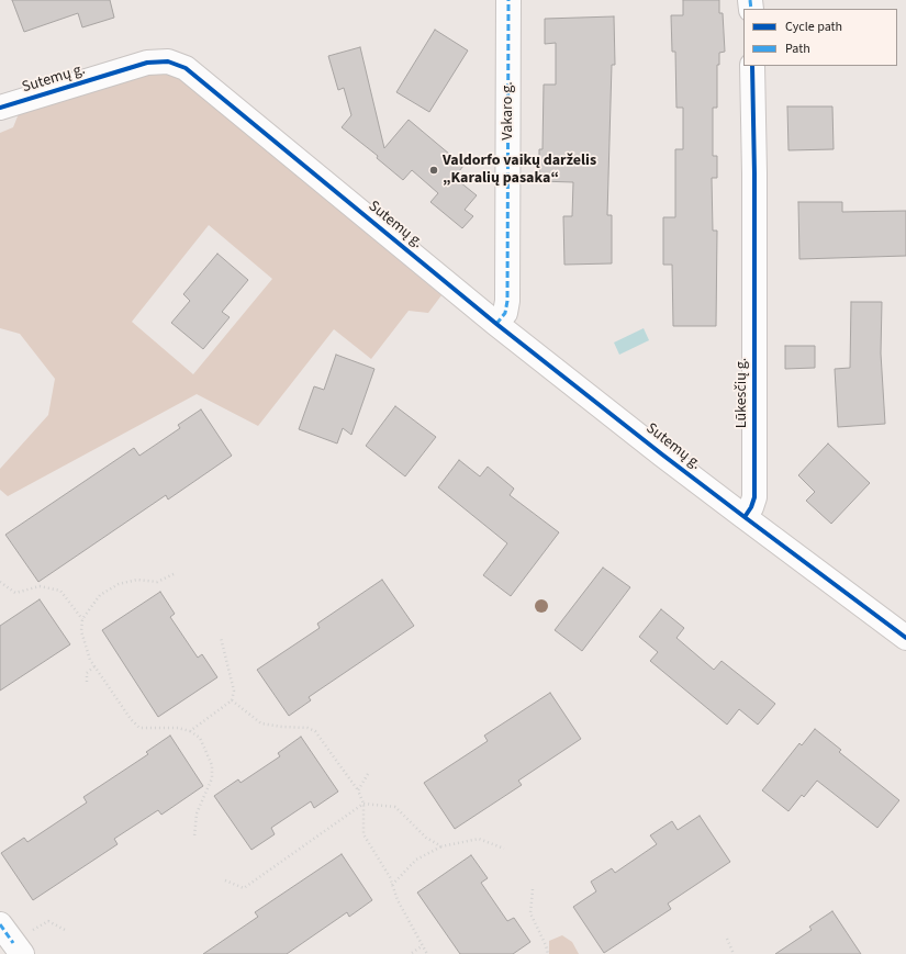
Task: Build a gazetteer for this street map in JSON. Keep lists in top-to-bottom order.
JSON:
{
  "streets": {
    "street": ["Sutemų g.", "Vakaro g.", "Lūkesčių g."]
  },
  "crossings": [
    ["Sutemų g.", "Vakaro g."],
    ["Sutemų g.", "Lūkesčių g."]
  ],
  "places": ["Valdorfo vaikų darželis „Karalių pasaka“"],
  "legend": ["Cycle path", "Path"]
}
